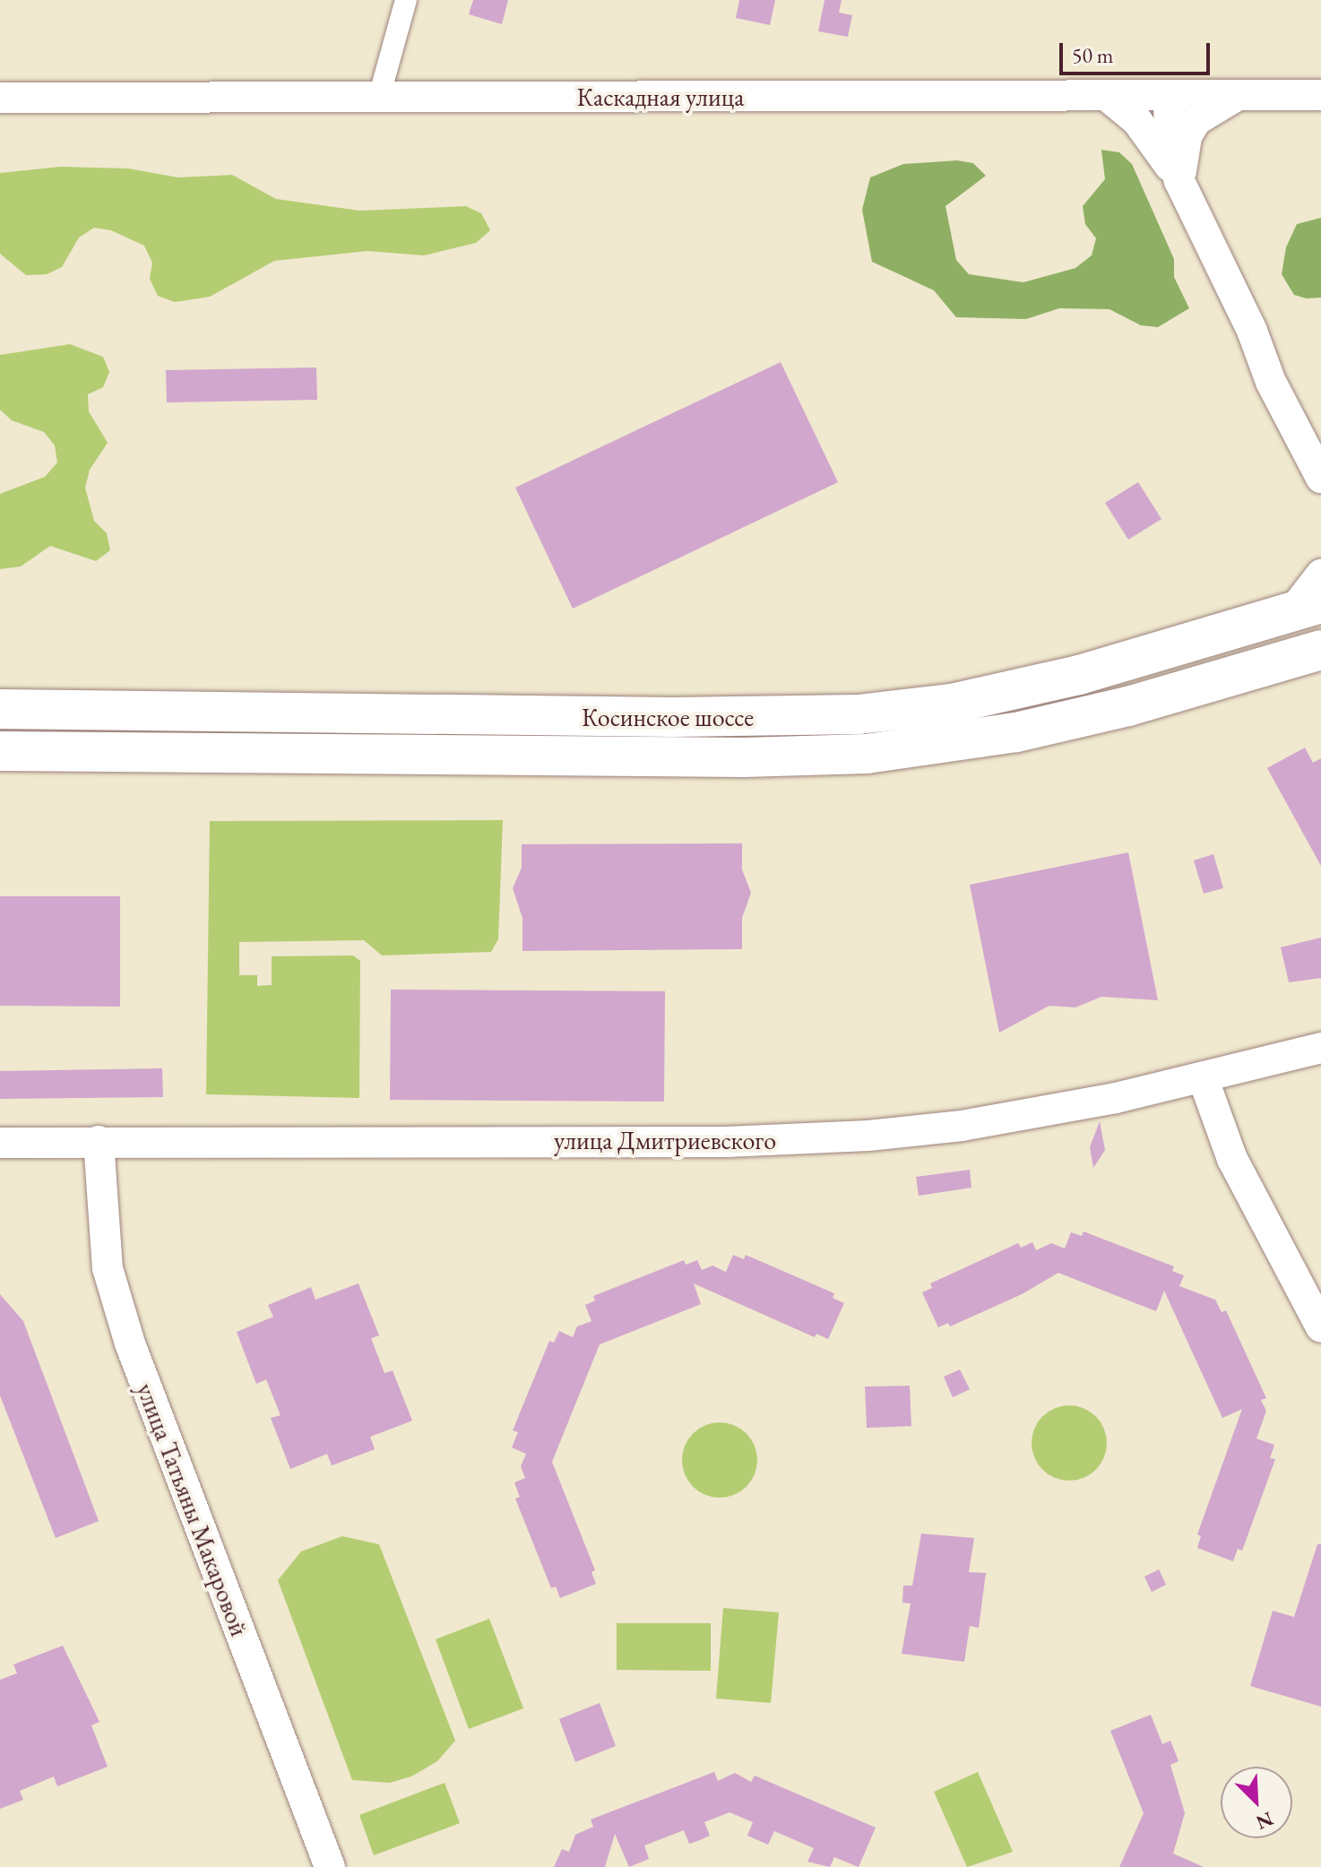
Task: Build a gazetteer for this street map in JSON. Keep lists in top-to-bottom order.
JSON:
{
  "streets": {
    "highway": ["Косинское шоссе"],
    "street": ["Каскадная улица", "улица Дмитриевского", "улица Татьяны Макаровой"]
  },
  "crossings": [
    ["улица Дмитриевского", "улица Татьяны Макаровой"]
  ],
  "scale_bar": "50 m",
  "north": "bottom right"
}
